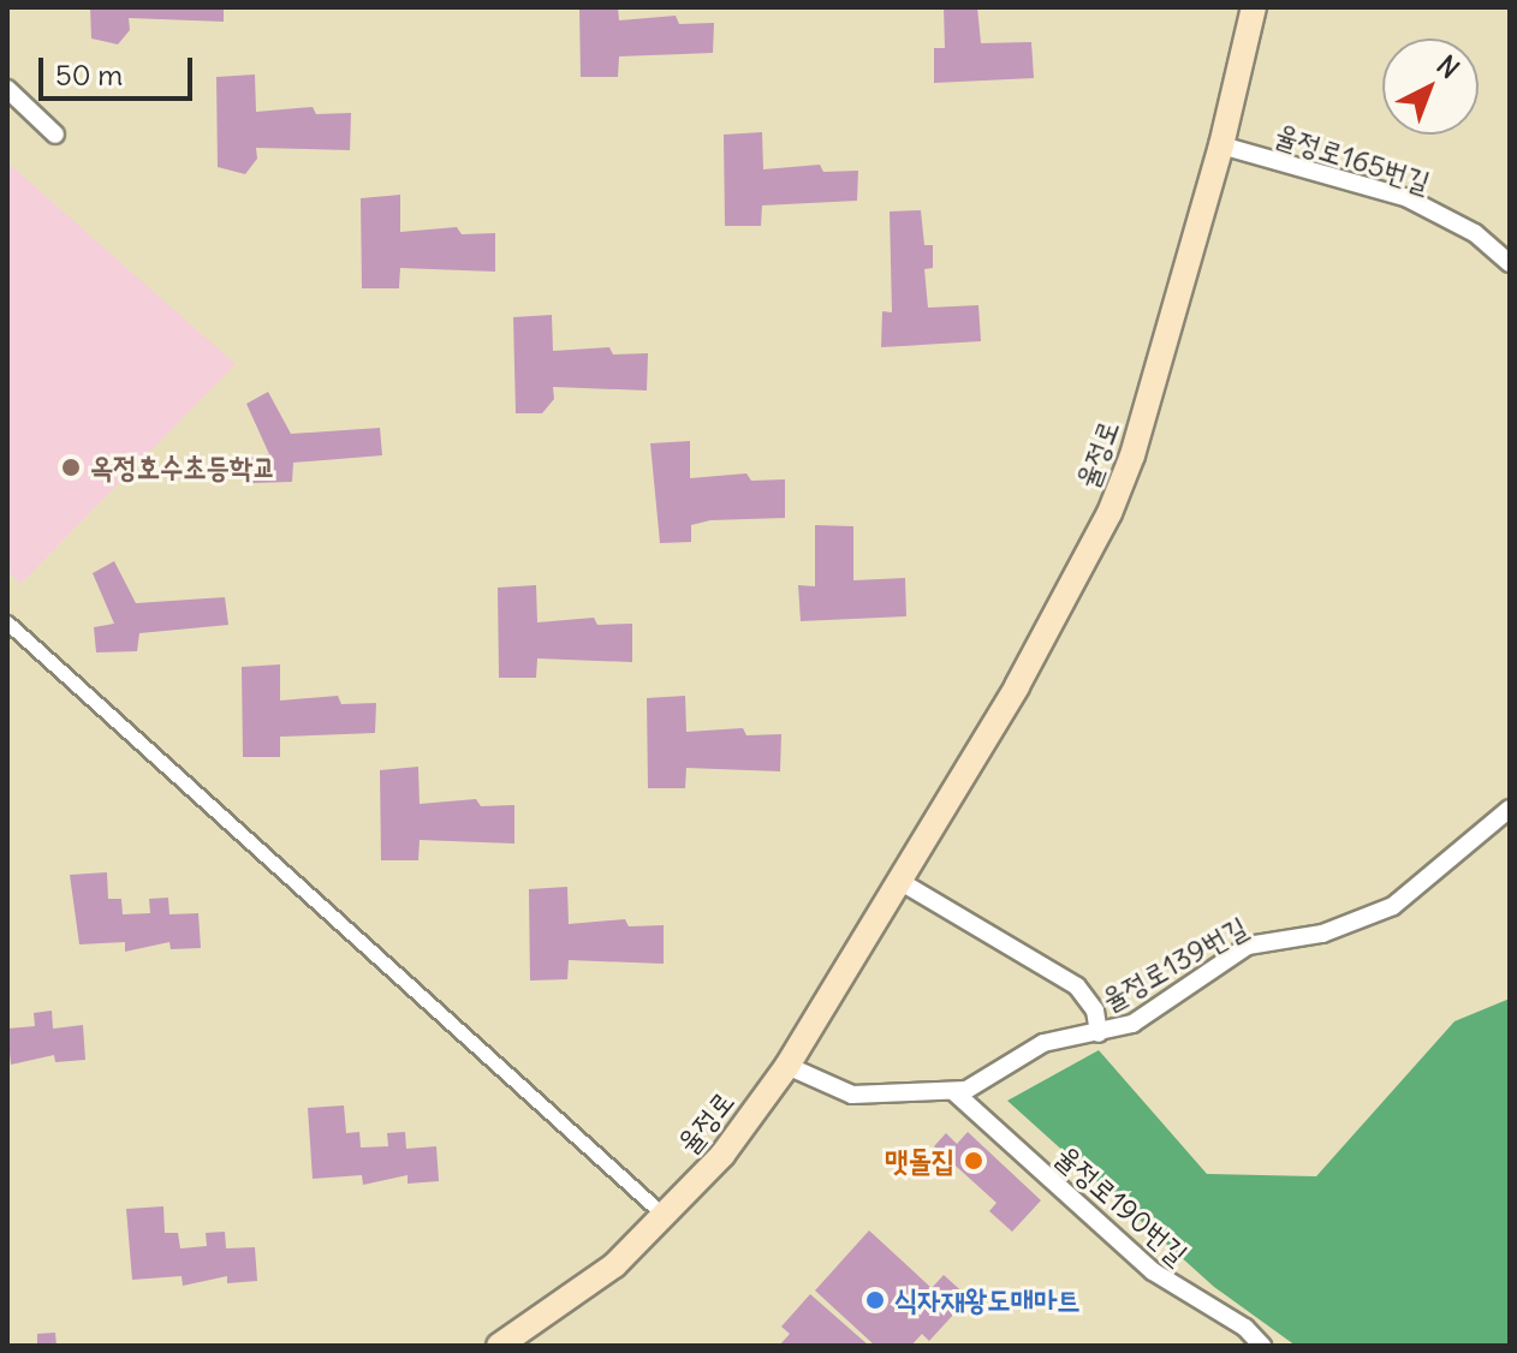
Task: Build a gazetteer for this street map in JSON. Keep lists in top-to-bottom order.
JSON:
{
  "streets": {
    "main road": ["율정로"],
    "street": ["율정로165번길", "율정로139번길", "율정로190번길"]
  },
  "crossings": [
    ["율정로165번길", "율정로"],
    ["율정로", "율정로139번길"],
    ["율정로139번길", "율정로190번길"]
  ],
  "places": ["옥정호수초등학교", "맷돌집", "식자재왕도매마트"],
  "scale_bar": "50 m",
  "north": "top right"
}
